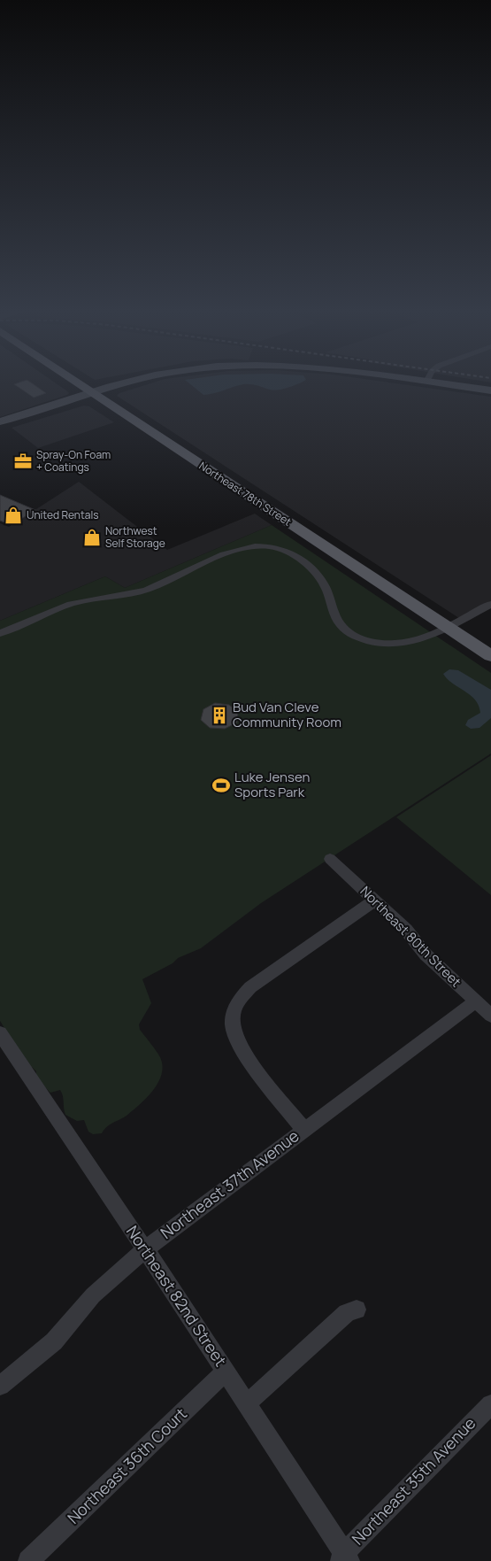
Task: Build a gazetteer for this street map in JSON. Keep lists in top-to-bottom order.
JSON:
{
  "streets": {
    "main road": ["Northeast 78th Street"],
    "street": [
      "Northeast 80th Street",
      "Northeast 37th Avenue",
      "Northeast 82nd Street",
      "Northeast 36th Court",
      "Northeast 35th Avenue"
    ]
  },
  "crossings": [
    ["Northeast 80th Street", "Northeast 37th Avenue"],
    ["Northeast 37th Avenue", "Northeast 82nd Street"],
    ["Northeast 82nd Street", "Northeast 36th Court"],
    ["Northeast 82nd Street", "Northeast 35th Avenue"]
  ],
  "places": {
    "office": ["Spray-On Foam + Coatings"],
    "shop": ["United Rentals", "Northwest Self Storage"],
    "building": ["Bud Van Cleve Community Room"],
    "sports": ["Luke Jensen Sports Park"]
  }
}
